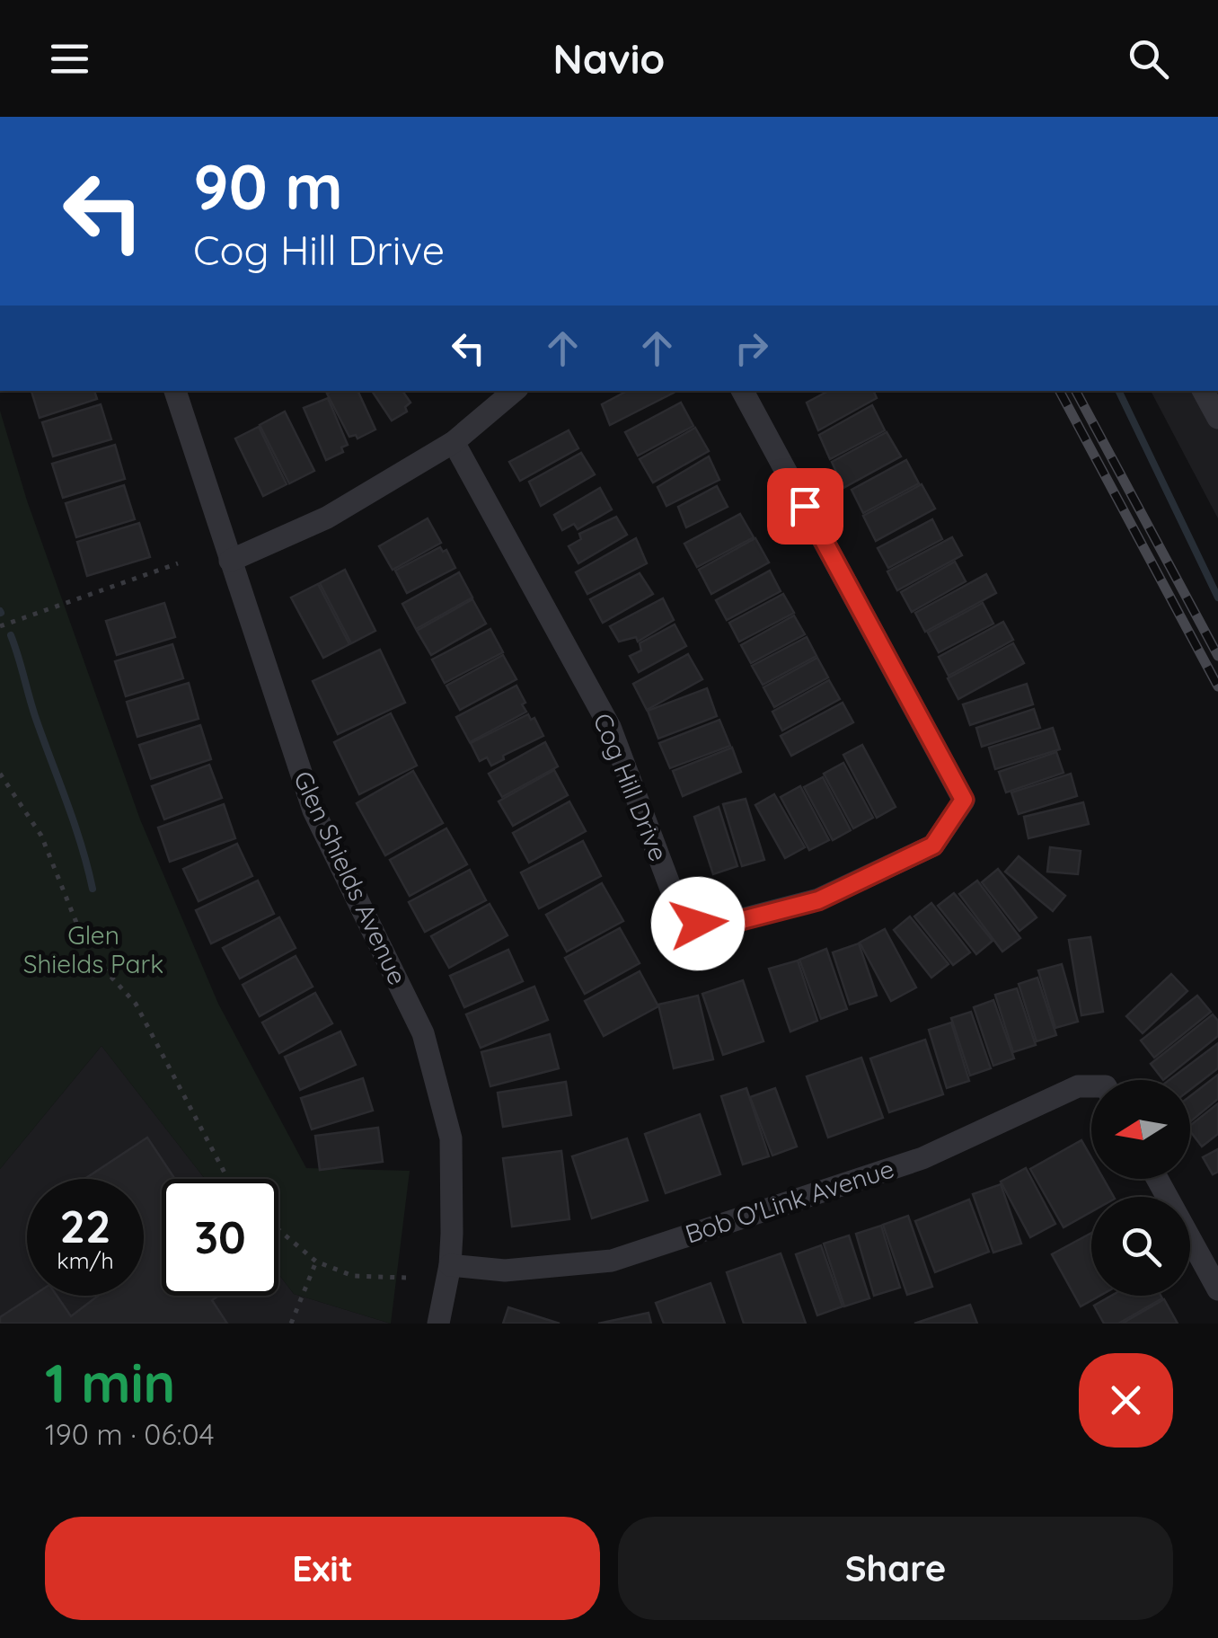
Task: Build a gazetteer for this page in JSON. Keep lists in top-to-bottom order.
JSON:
{
  "streets": {
    "street": ["Cog Hill Drive", "Glen Shields Avenue", "Bob O'Link Avenue"]
  },
  "crossings": [
    ["Glen Shields Avenue", "Bob O'Link Avenue"]
  ],
  "parks": ["Glen Shields Park"],
  "north": "left",
  "page": {
    "header": "Navio",
    "turn": ["90 m", "Cog Hill Drive"],
    "speed": "22 km/h",
    "limit": "30",
    "heading": ["1 min", "190 m · 06:04"],
    "buttons": ["Exit", "Share"]
  }
}
